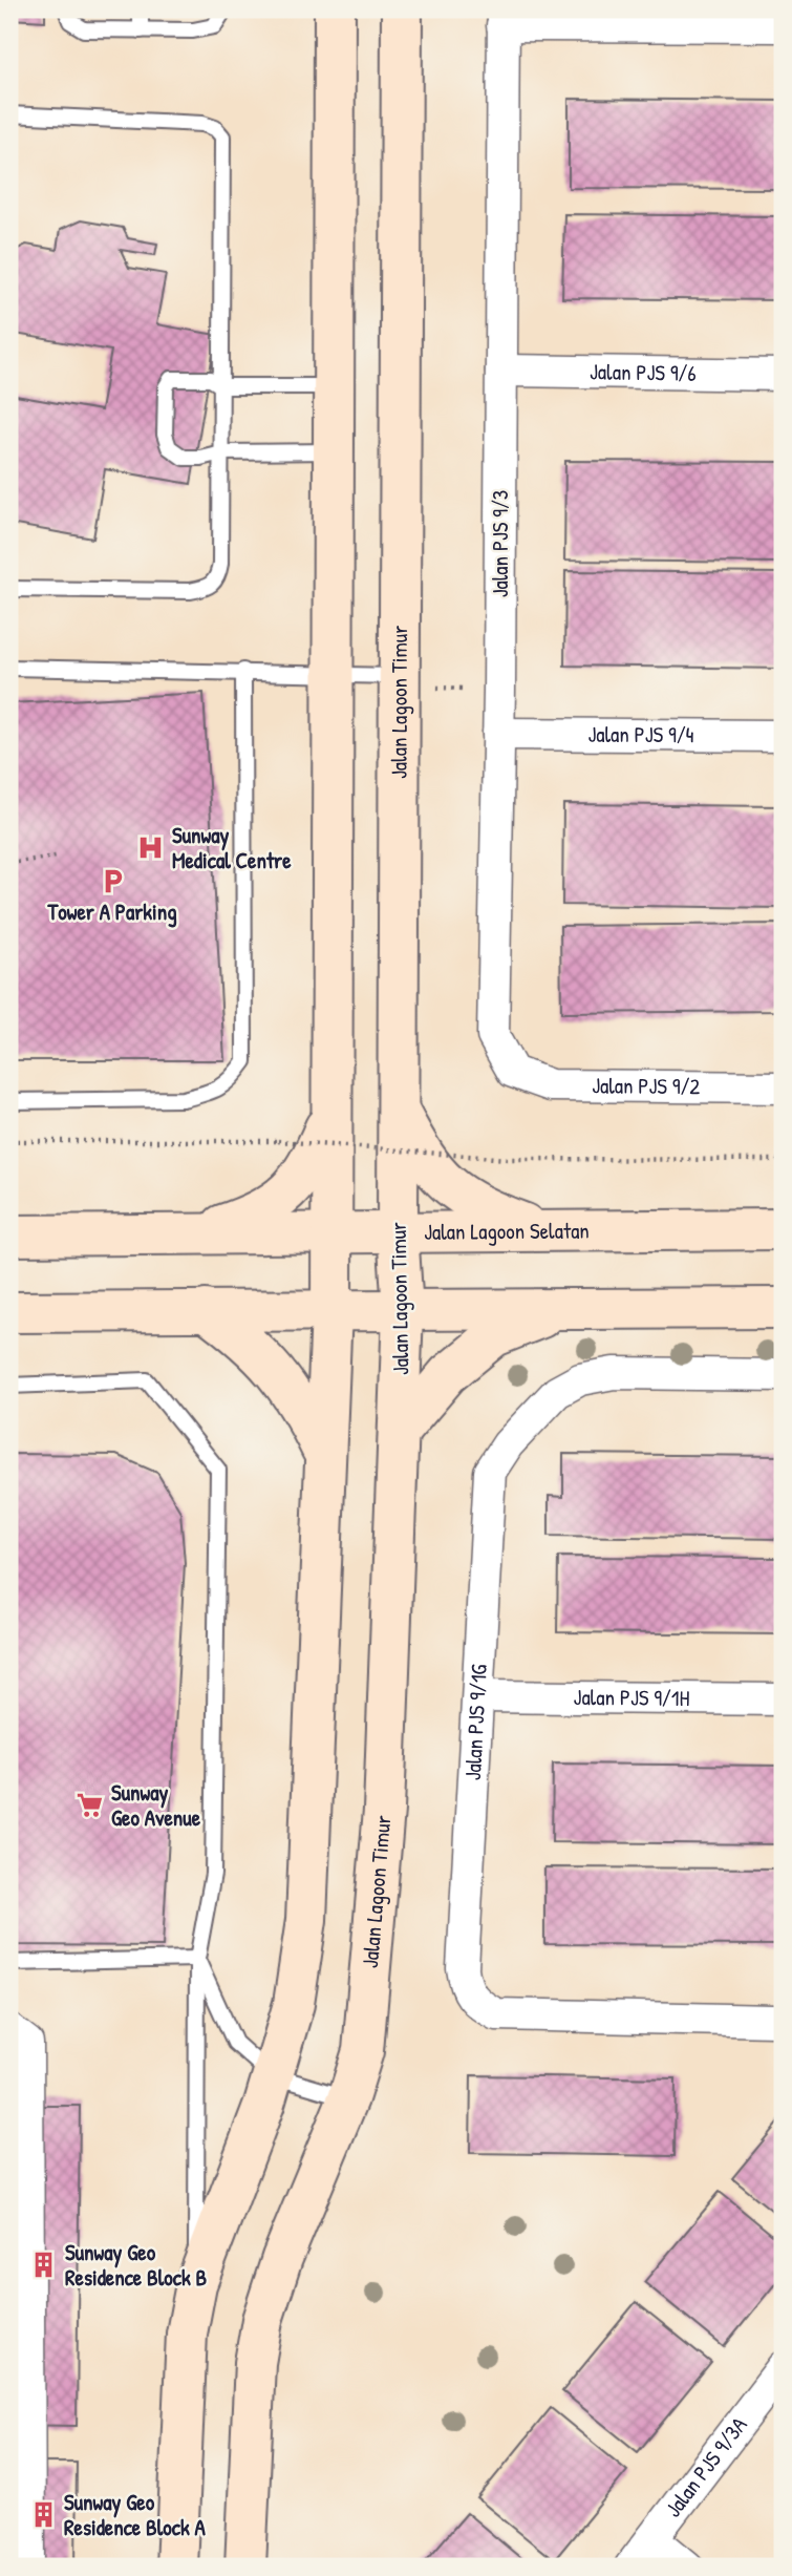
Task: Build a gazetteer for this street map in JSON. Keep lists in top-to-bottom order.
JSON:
{
  "streets": {
    "main road": ["Jalan Lagoon Timur", "Jalan Lagoon Selatan"],
    "street": [
      "Jalan PJS 9/6",
      "Jalan PJS 9/3",
      "Jalan PJS 9/4",
      "Jalan PJS 9/2",
      "Jalan PJS 9/1H",
      "Jalan PJS 9/1G",
      "Jalan PJS 9/3A"
    ]
  },
  "crossings": [
    ["Jalan PJS 9/6", "Jalan PJS 9/3"],
    ["Jalan PJS 9/3", "Jalan PJS 9/4"],
    ["Jalan PJS 9/3", "Jalan PJS 9/2"],
    ["Jalan Lagoon Timur", "Jalan Lagoon Selatan"],
    ["Jalan PJS 9/1H", "Jalan PJS 9/1G"]
  ],
  "places": {
    "hospital": ["Sunway Medical Centre"],
    "parking": ["Tower A Parking"],
    "supermarket": ["Sunway Geo Avenue"],
    "building": ["Sunway Geo Residence Block B", "Sunway Geo Residence Block A"]
  }
}
